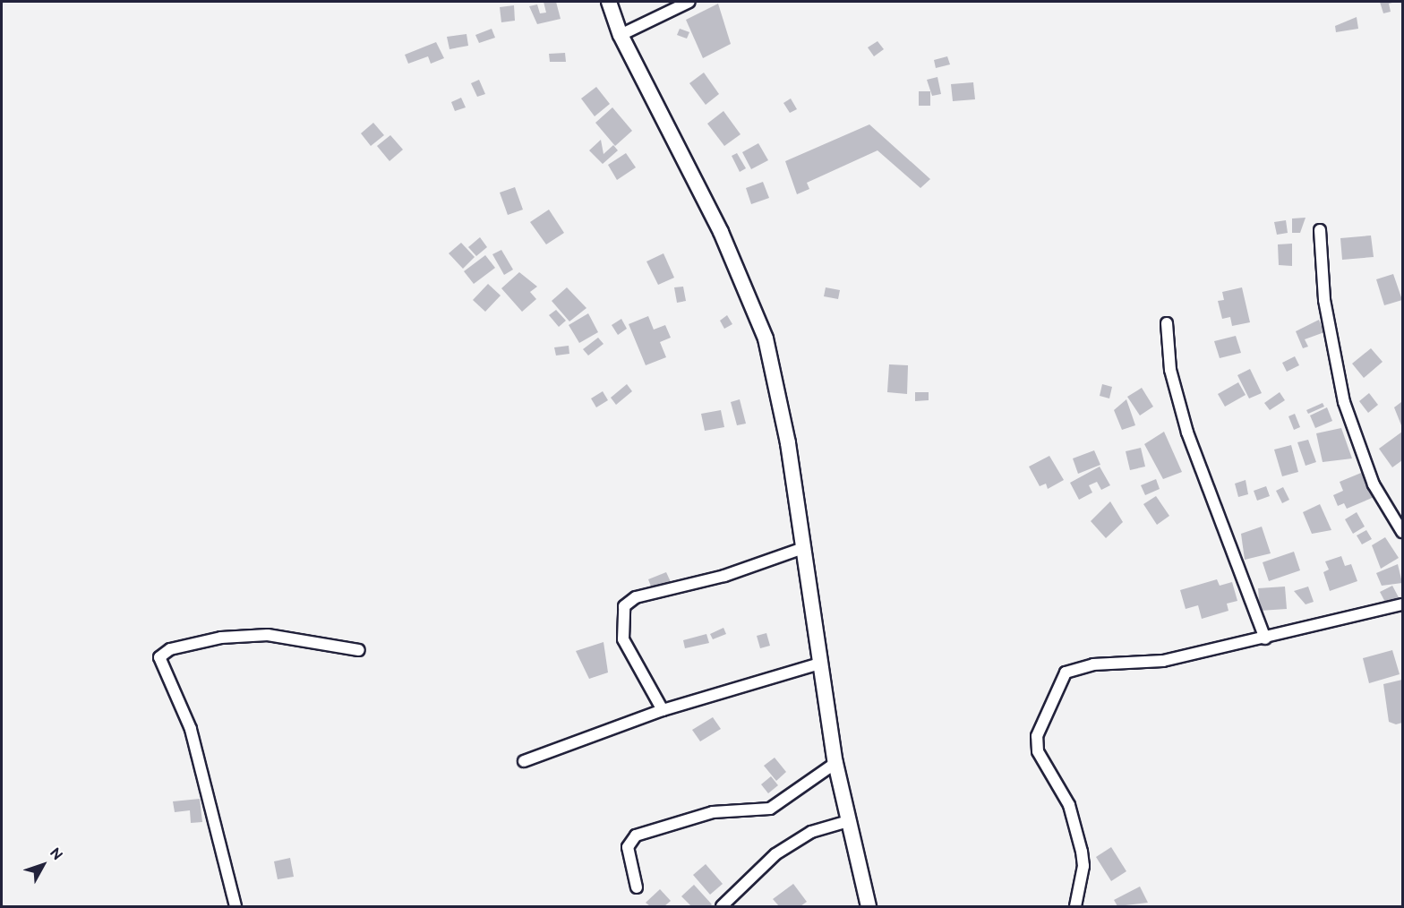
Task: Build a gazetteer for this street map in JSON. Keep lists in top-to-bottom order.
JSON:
{
  "north": "top right"
}
